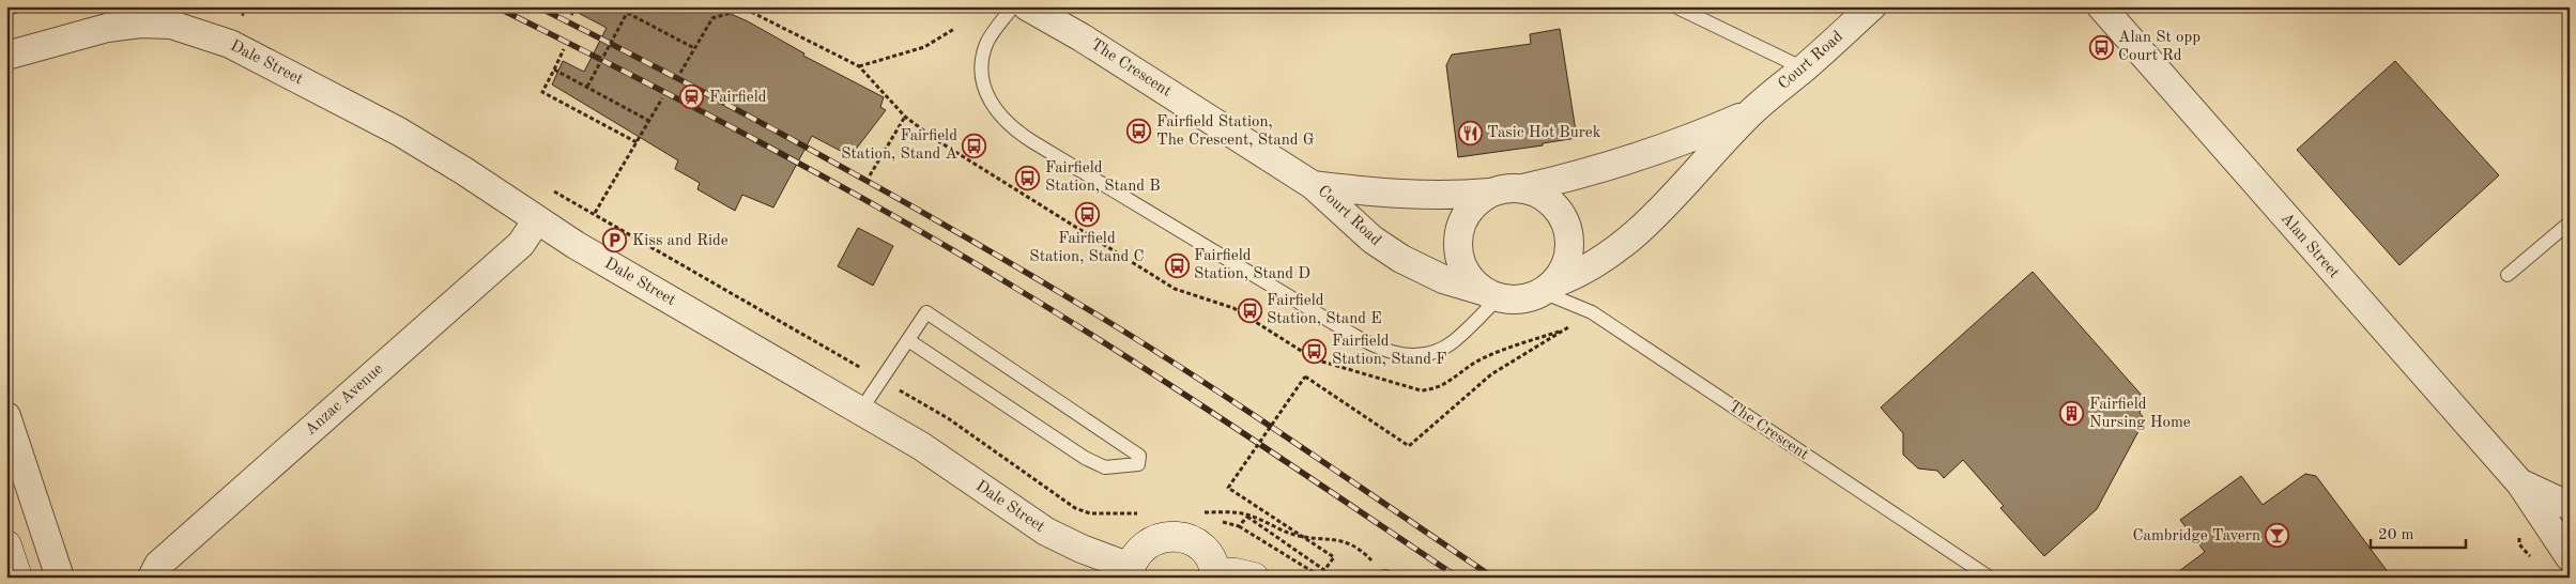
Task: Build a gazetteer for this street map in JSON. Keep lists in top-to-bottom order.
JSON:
{
  "streets": {
    "street": [
      "Court Road",
      "Dale Street",
      "The Crescent",
      "Alan Street",
      "Anzac Avenue"
    ]
  },
  "crossings": [
    ["Court Road", "The Crescent"],
    ["Dale Street", "Anzac Avenue"]
  ],
  "places": {
    "bus stop": [
      "Alan St opp Court Rd",
      "Fairfield Station, The Crescent, Stand G",
      "Fairfield Station, Stand A",
      "Fairfield Station, Stand B",
      "Fairfield Station, Stand C",
      "Fairfield Station, Stand D",
      "Fairfield Station, Stand E",
      "Fairfield Station, Stand F"
    ],
    "station": ["Fairfield"],
    "restaurant": ["Tasic Hot Burek"],
    "parking": ["Kiss and Ride"],
    "building": ["Fairfield Nursing Home"],
    "bar": ["Cambridge Tavern"]
  },
  "scale_bar": "20 m"
}
